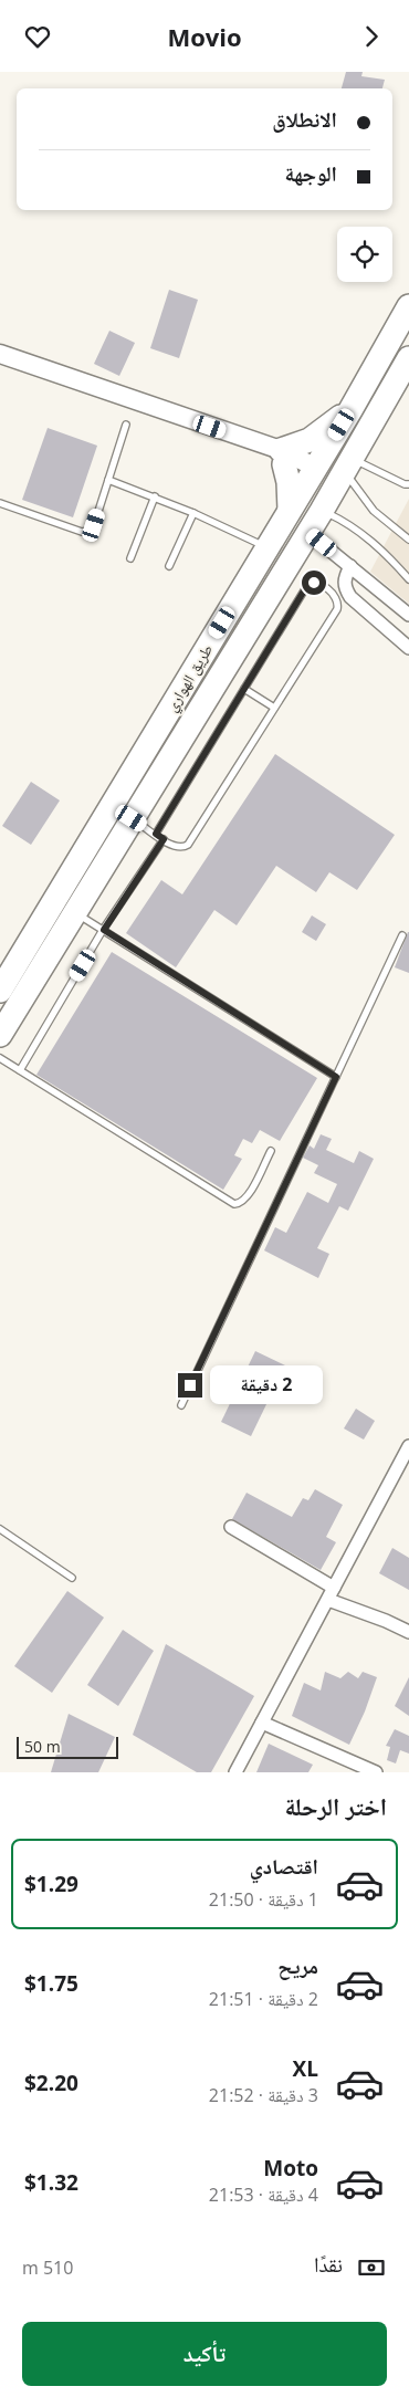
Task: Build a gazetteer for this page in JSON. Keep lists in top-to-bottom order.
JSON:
{
  "streets": {
    "highway": ["طريق الهواري"]
  },
  "scale_bar": "50 m",
  "page": {
    "header": "Movio",
    "banner": ["الانطلاق", "الوجهة"],
    "bubble": "2 دقيقة",
    "scale": "50 m",
    "heading": "اختر الرحلة",
    "list": [
      {
        "name": "اقتصادي",
        "note": "1 دقيقة · 21:50",
        "value": "$1.29"
      },
      {
        "name": "مريح",
        "note": "2 دقيقة · 21:51",
        "value": "$1.75"
      },
      {
        "name": "XL",
        "note": "3 دقيقة · 21:52",
        "value": "$2.20"
      },
      {
        "name": "Moto",
        "note": "4 دقيقة · 21:53",
        "value": "$1.32"
      }
    ],
    "pay": ["نقدًا", "510 m"],
    "buttons": "تأكيد"
  }
}
